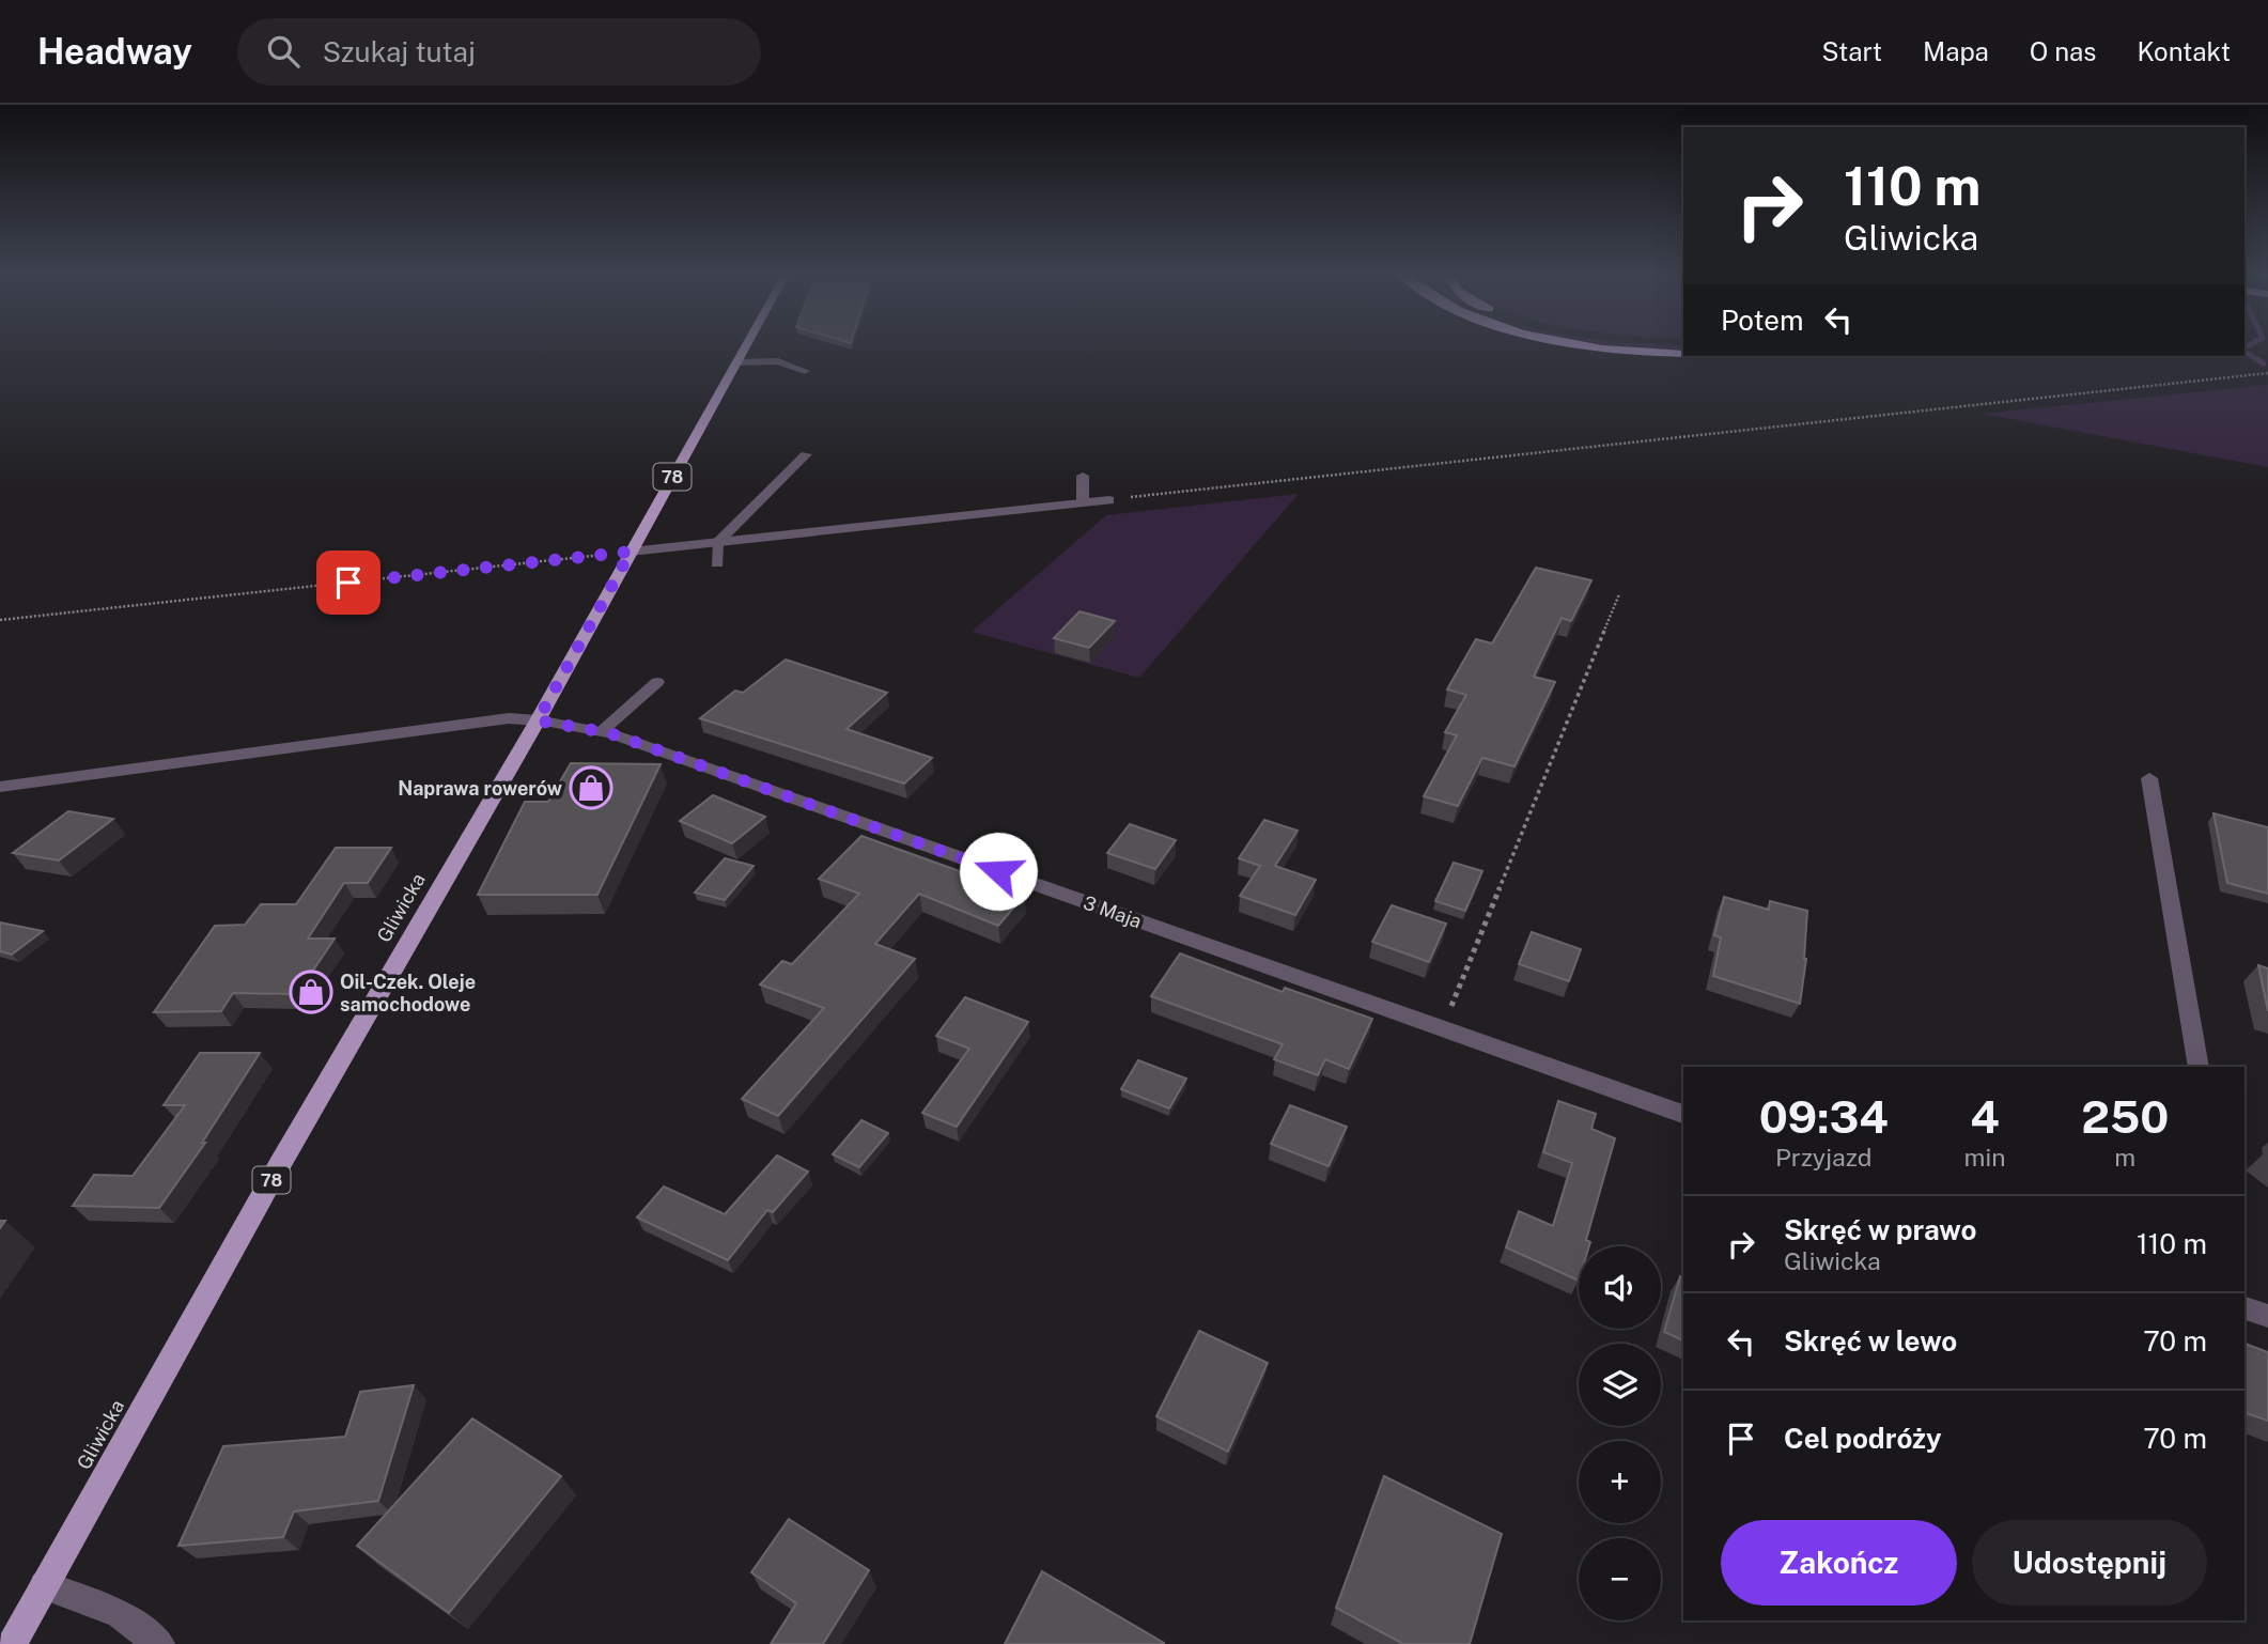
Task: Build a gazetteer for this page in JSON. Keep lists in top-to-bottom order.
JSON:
{
  "streets": {
    "main road": ["78", "Gliwicka"],
    "street": ["3 Maja"]
  },
  "crossings": [
    ["Gliwicka", "3 Maja"]
  ],
  "places": {
    "shop": ["Naprawa rowerów", "Oil-Czek. Oleje samochodowe"]
  },
  "page": {
    "header": "Headway",
    "search": "Szukaj tutaj",
    "nav": [
      "Start",
      "Mapa",
      "O nas",
      "Kontakt"
    ],
    "turn": ["110 m", "Gliwicka"],
    "then": "Potem",
    "eta": [
      "09:34",
      "Przyjazd",
      "4",
      "min",
      "250",
      "m"
    ],
    "list": [
      {
        "name": "Skręć w prawo",
        "note": "Gliwicka",
        "value": "110 m"
      },
      {
        "name": "Skręć w lewo",
        "value": "70 m"
      },
      {
        "name": "Cel podróży",
        "value": "70 m"
      }
    ],
    "map_buttons": ["+", "−"],
    "buttons": ["Zakończ", "Udostępnij"]
  }
}
